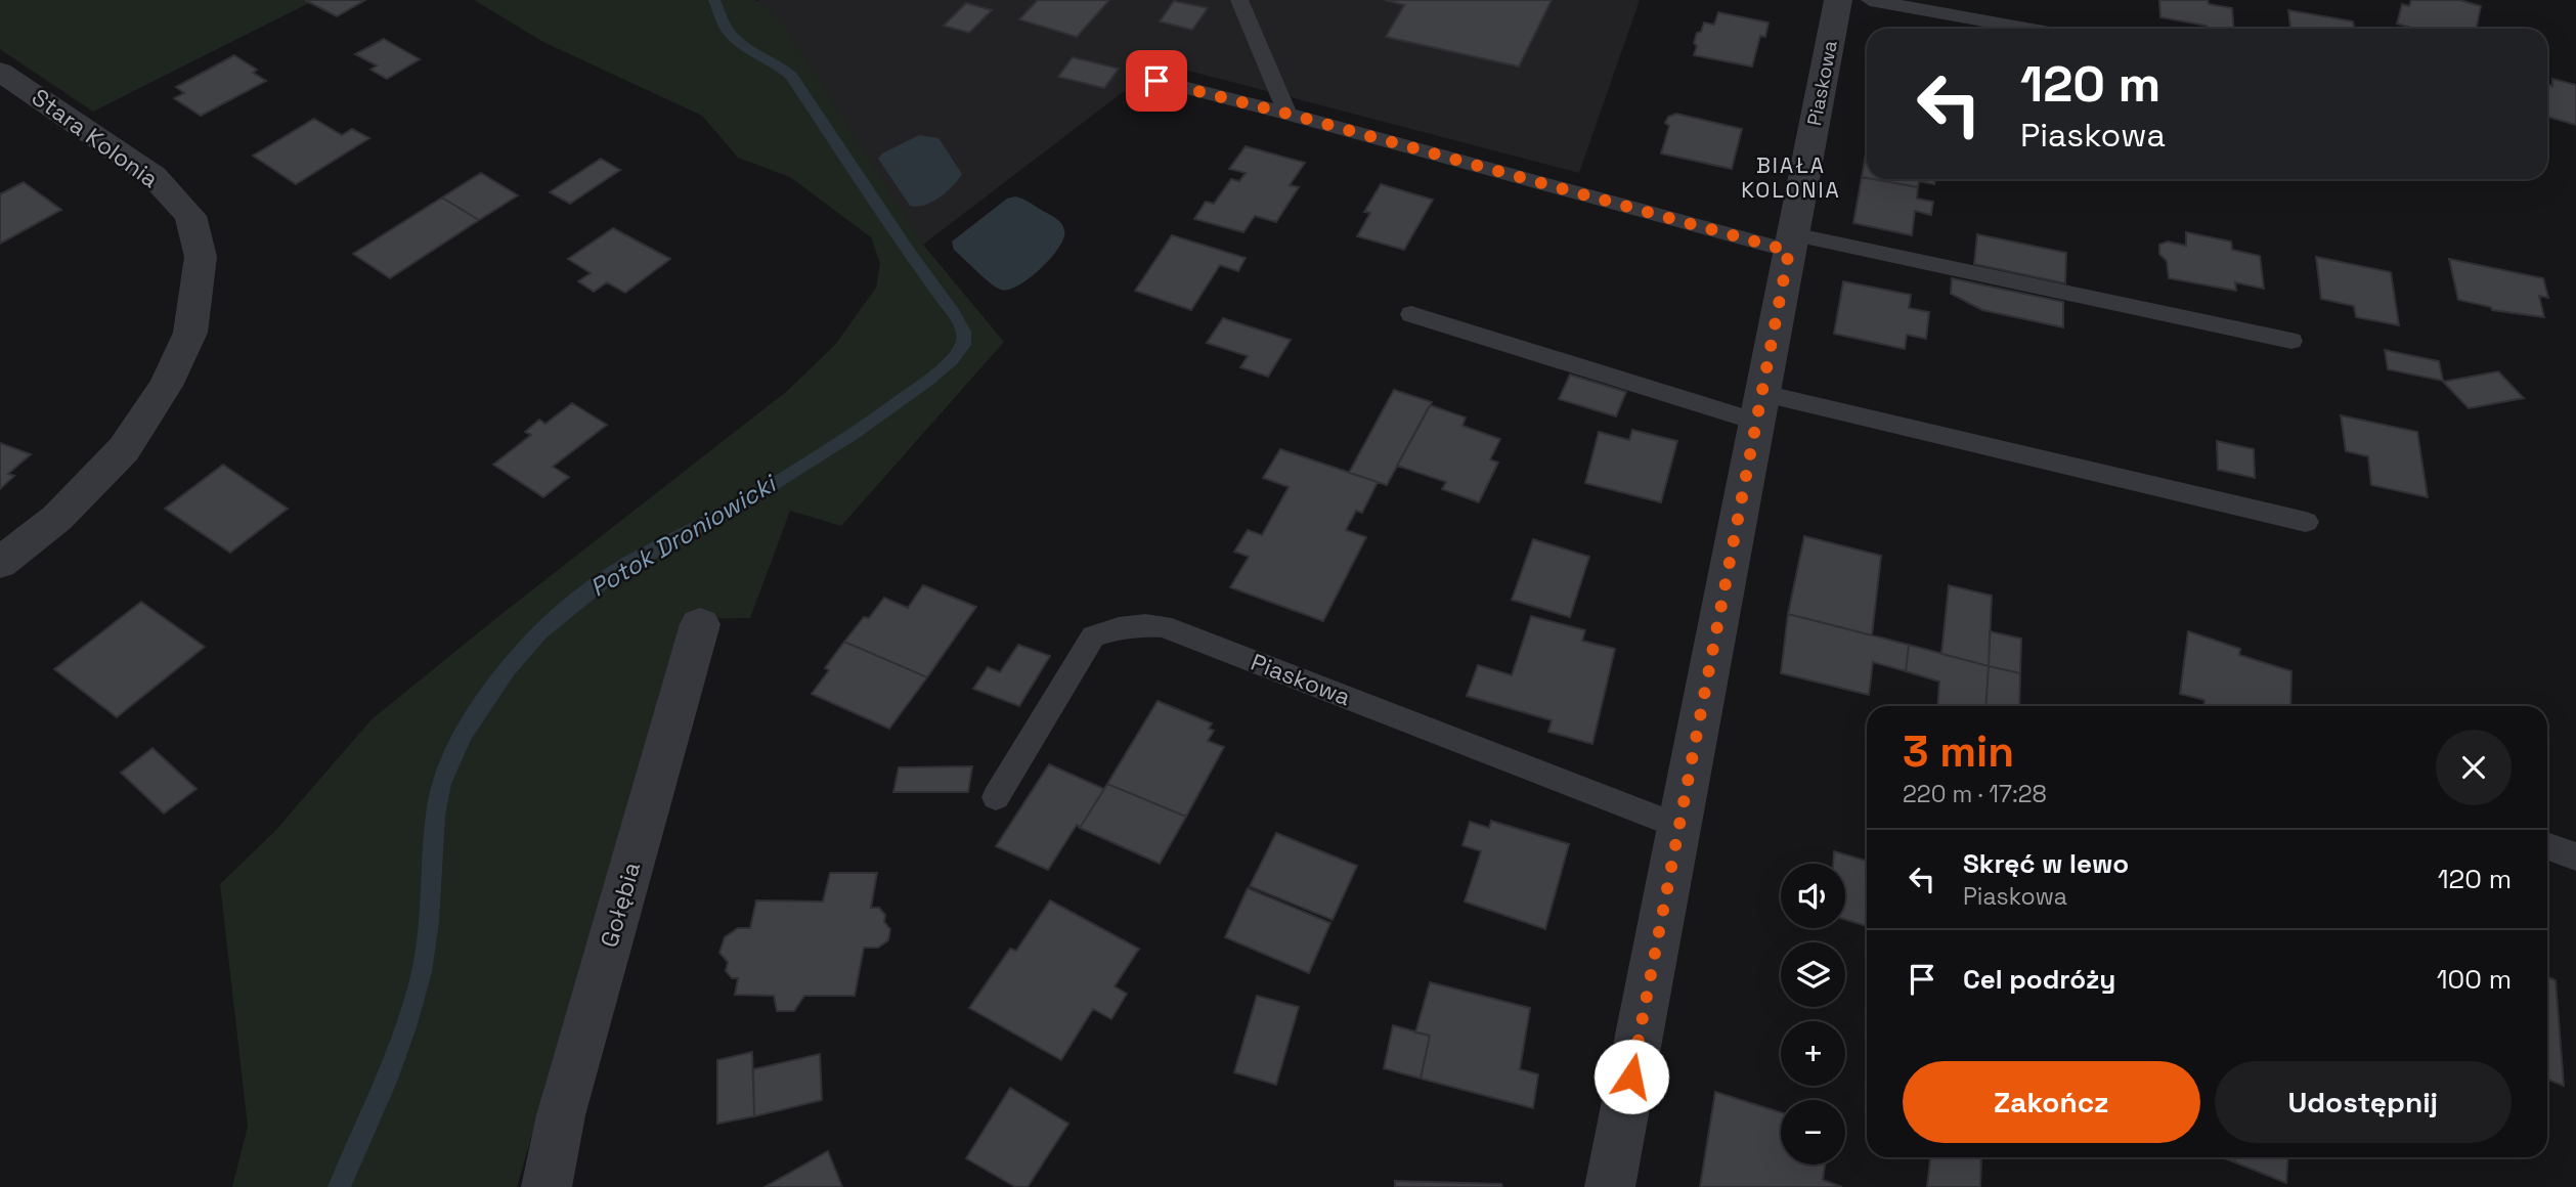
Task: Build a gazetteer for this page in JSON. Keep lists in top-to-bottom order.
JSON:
{
  "streets": {
    "street": ["Piaskowa", "Stara Kolonia", "Gołębia"]
  },
  "districts": ["BIAŁA KOLONIA"],
  "water": ["Potok Droniowicki"],
  "page": {
    "turn": ["120 m", "Piaskowa"],
    "heading": ["3 min", "220 m · 17:28"],
    "list": [
      {
        "name": "Skręć w lewo",
        "note": "Piaskowa",
        "value": "120 m"
      },
      {
        "name": "Cel podróży",
        "value": "100 m"
      }
    ],
    "map_buttons": ["+", "−"],
    "buttons": ["Zakończ", "Udostępnij"]
  }
}
